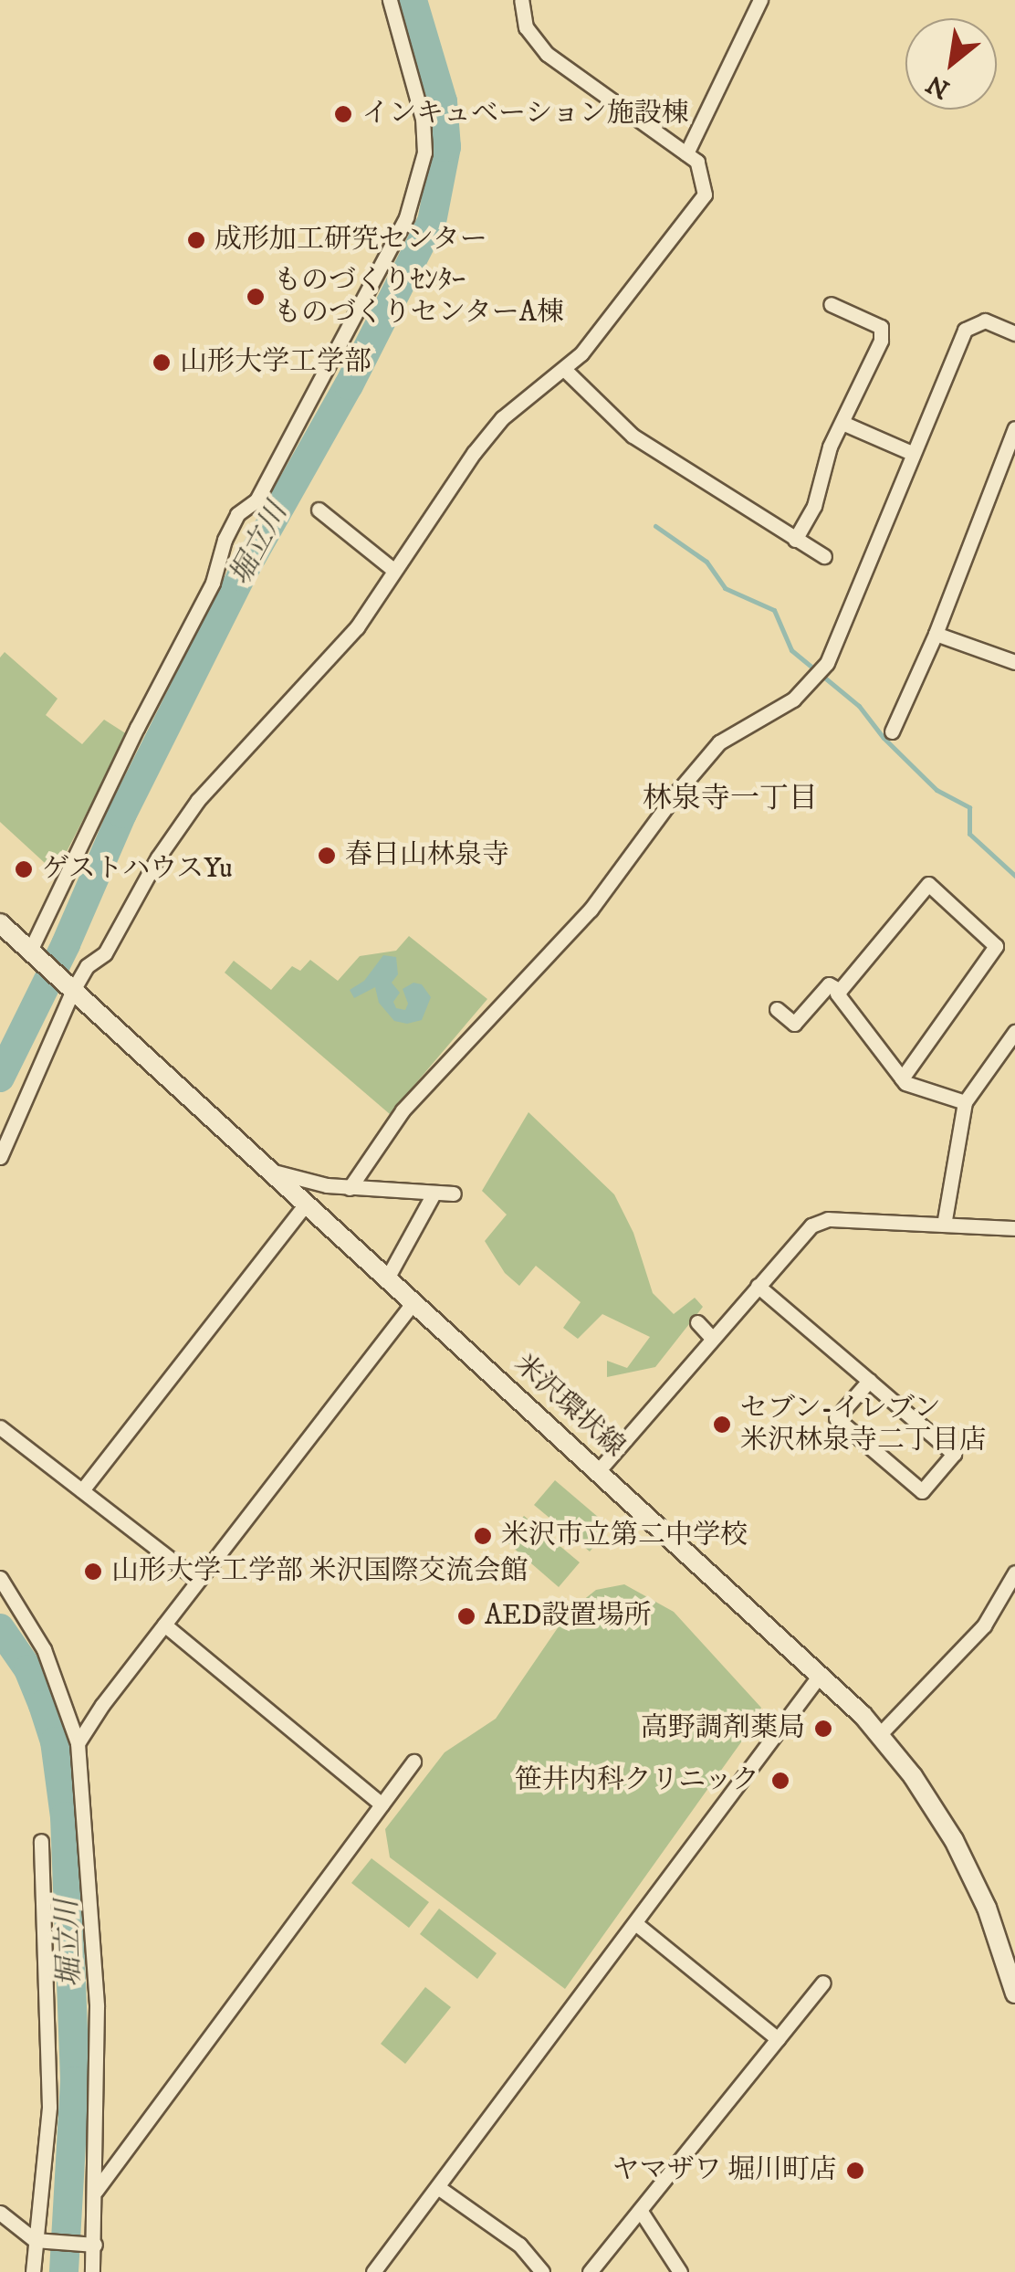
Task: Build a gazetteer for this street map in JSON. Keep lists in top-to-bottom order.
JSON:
{
  "streets": {
    "main road": ["米沢環状線"]
  },
  "districts": ["林泉寺一丁目"],
  "water": ["堀立川"],
  "places": [
    "インキュベーション施設棟",
    "成形加工研究センター",
    "ものづくりｾﾝﾀｰ ものづくりセンターA棟",
    "山形大学工学部",
    "春日山林泉寺",
    "ゲストハウスYu",
    "セブン-イレブン 米沢林泉寺二丁目店",
    "米沢市立第二中学校",
    "山形大学工学部 米沢国際交流会館",
    "AED設置場所",
    "高野調剤薬局",
    "笹井内科クリニック",
    "ヤマザワ 堀川町店"
  ],
  "north": "bottom left"
}
